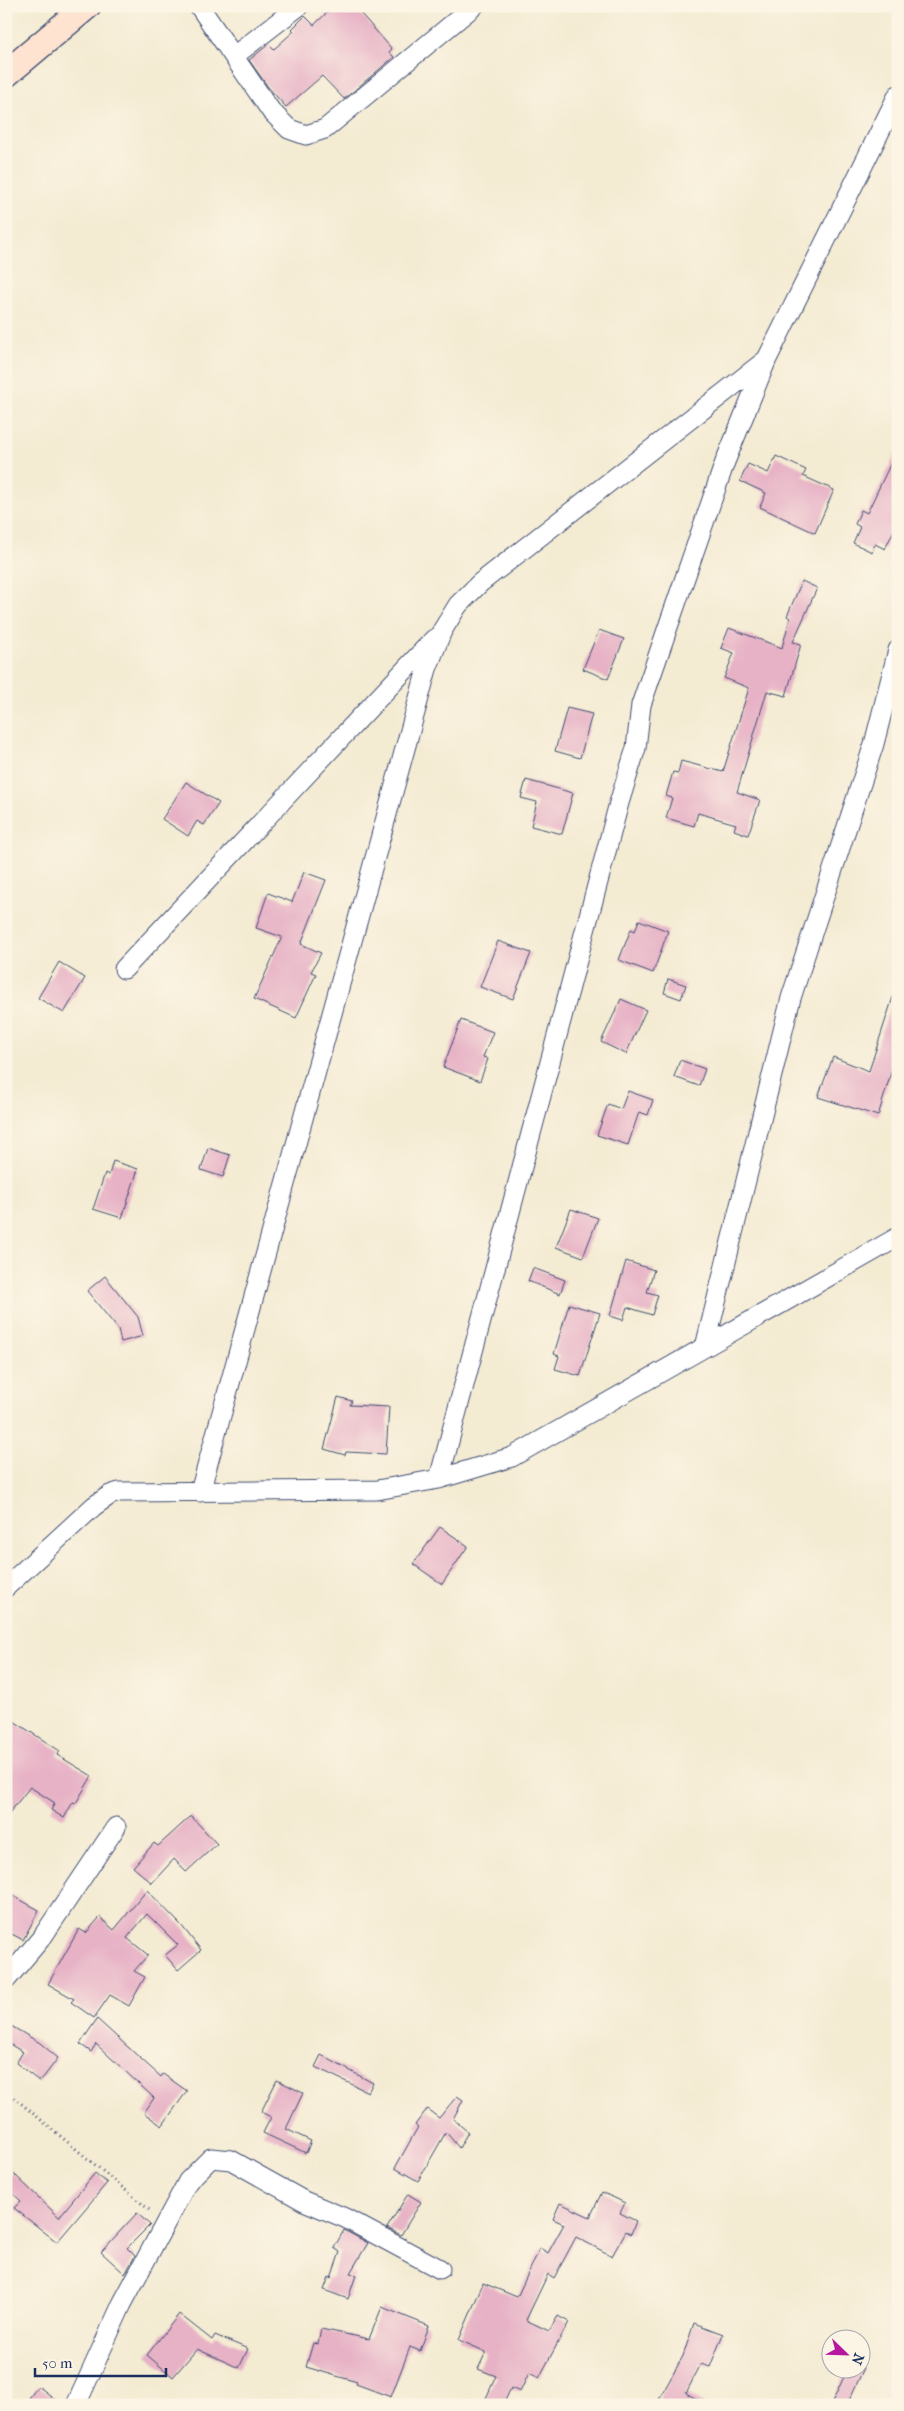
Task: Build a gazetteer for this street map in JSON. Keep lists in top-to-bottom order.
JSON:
{
  "scale_bar": "50 m",
  "north": "bottom right"
}
